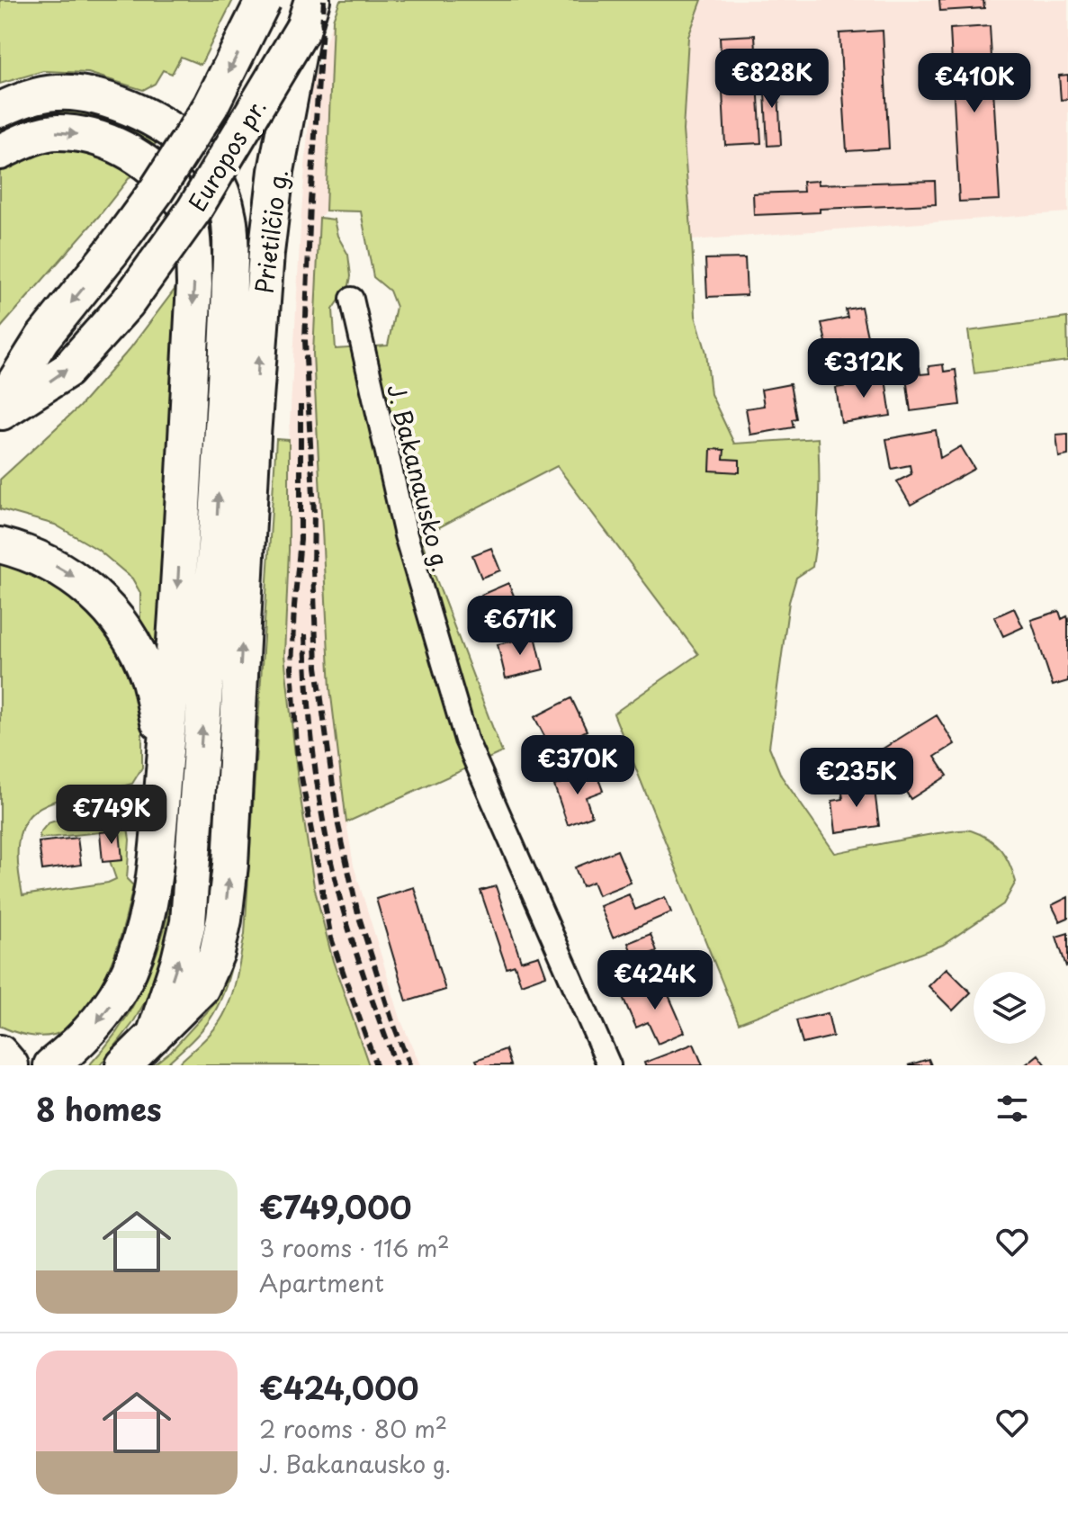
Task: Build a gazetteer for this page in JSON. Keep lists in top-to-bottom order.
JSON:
{
  "streets": {
    "main road": ["Europos pr.", "Prietilčio g."],
    "street": ["J. Bakanausko g."]
  },
  "crossings": [
    ["Europos pr.", "Prietilčio g."]
  ],
  "page": {
    "price": [
      "€828K",
      "€410K",
      "€312K",
      "€671K",
      "€370K",
      "€235K",
      "€749K",
      "€424K"
    ],
    "heading": "8 homes",
    "list": [
      {
        "name": "€749,000",
        "note": "3 rooms · 116 m² · Apartment"
      },
      {
        "name": "€424,000",
        "note": "2 rooms · 80 m² · J. Bakanausko g."
      }
    ]
  }
}
